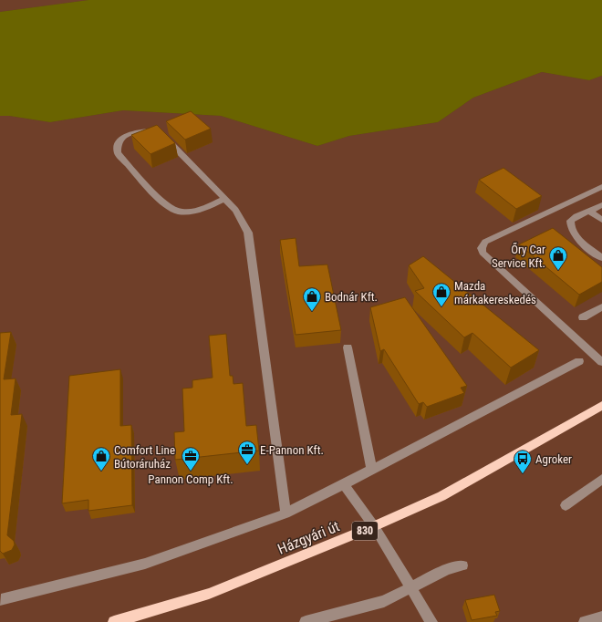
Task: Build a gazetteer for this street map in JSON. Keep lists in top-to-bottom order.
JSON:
{
  "streets": {
    "main road": ["830", "Házgyári út"]
  },
  "places": {
    "shop": [
      "Őry Car Service Kft.",
      "Mazda márkakereskedés",
      "Bodnár Kft.",
      "Comfort Line Bútoráruház"
    ],
    "office": ["E-Pannon Kft.", "Pannon Comp Kft."],
    "bus stop": ["Agroker"]
  }
}
